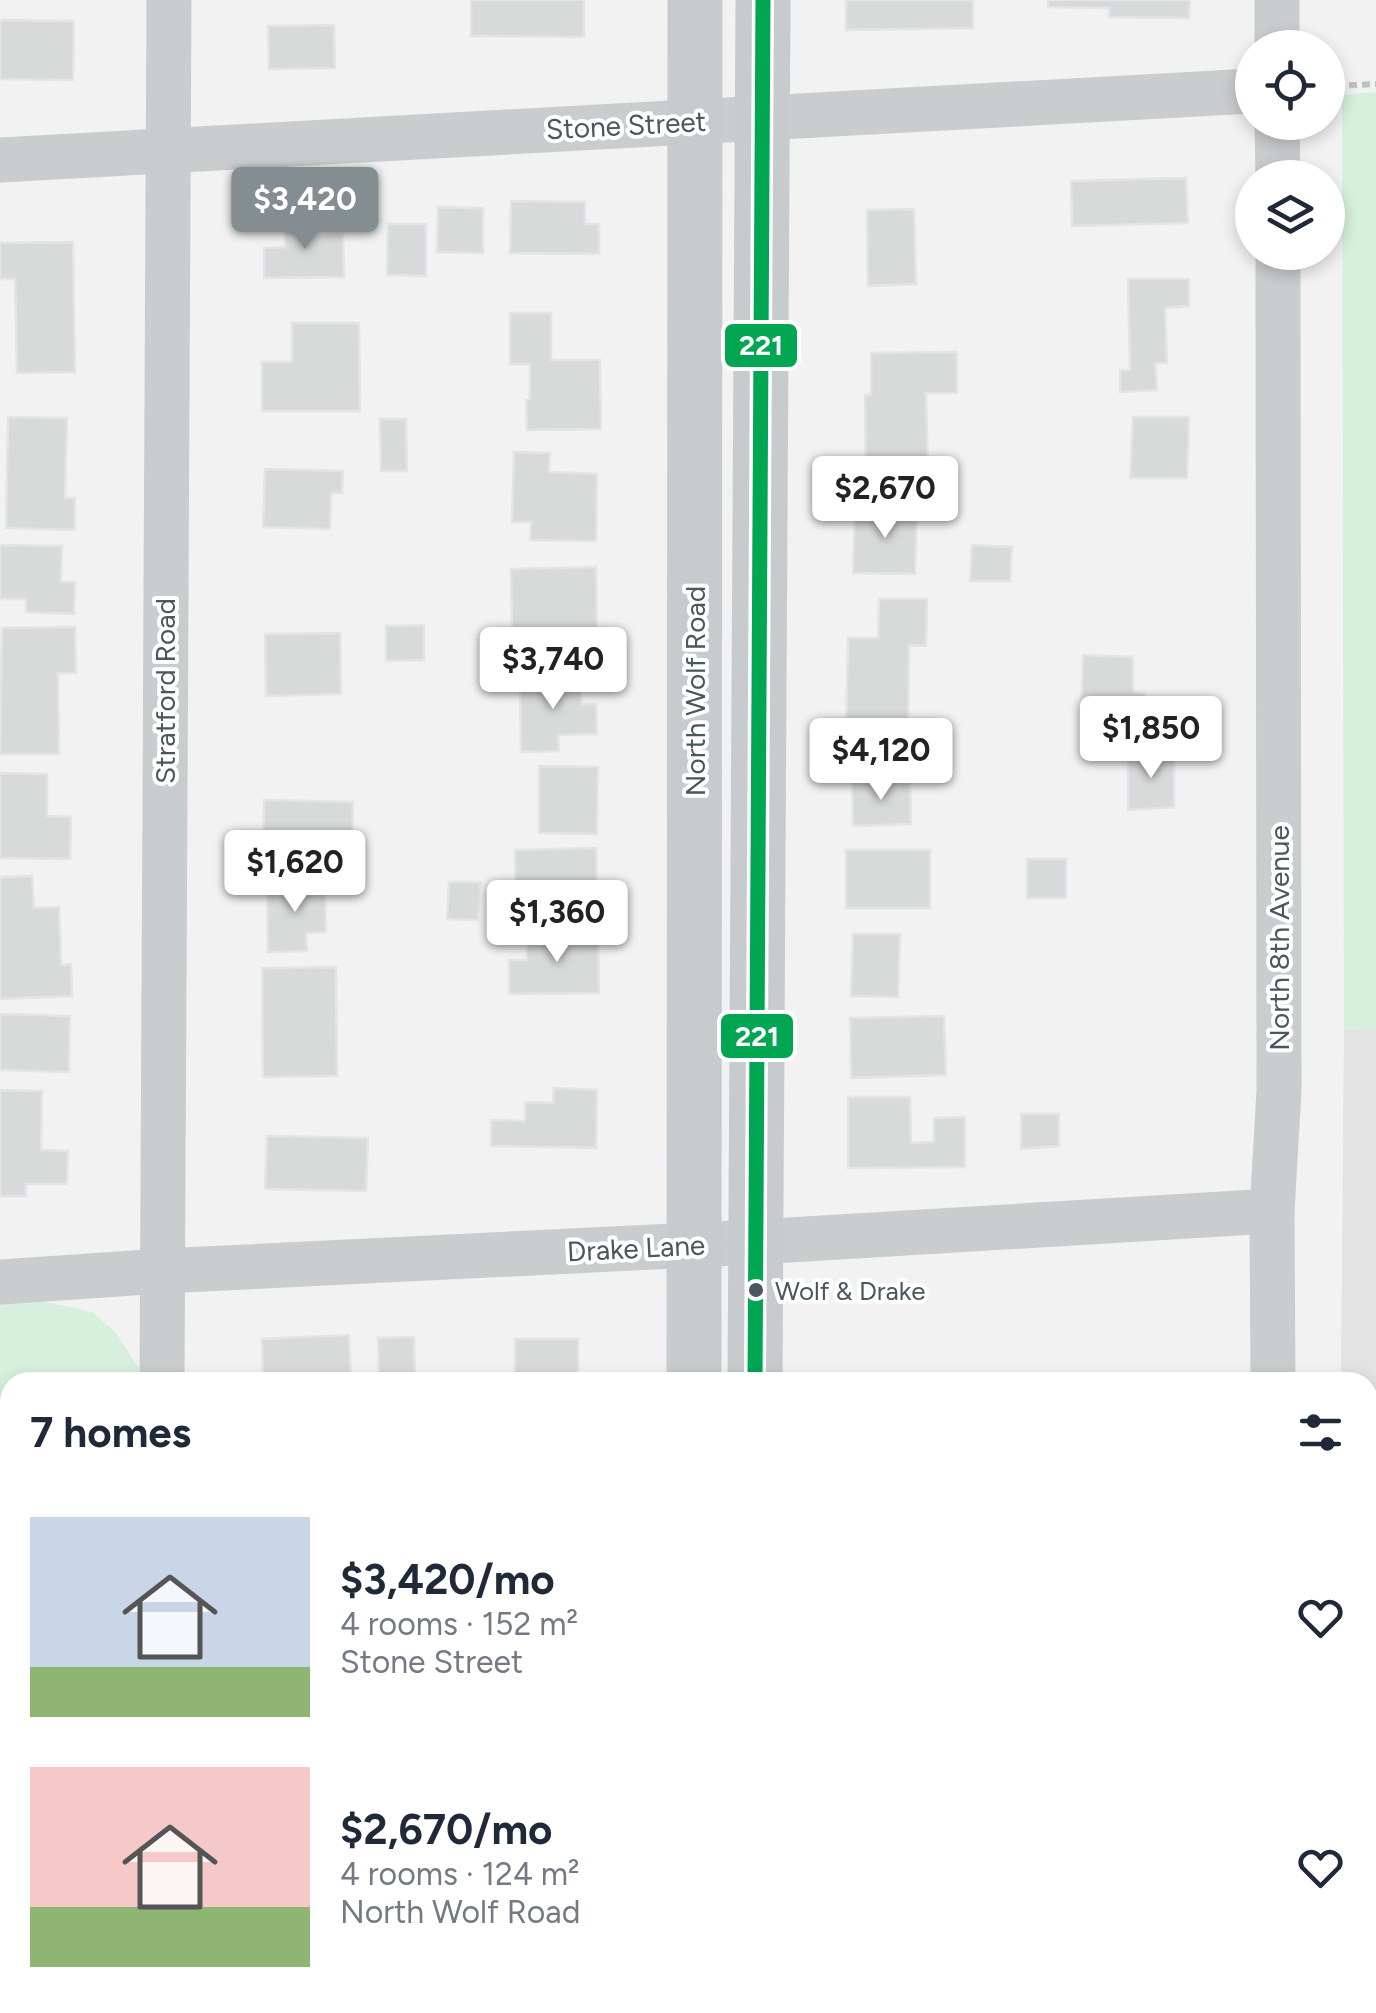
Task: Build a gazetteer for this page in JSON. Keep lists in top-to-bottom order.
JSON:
{
  "streets": {
    "main road": ["North Wolf Road"],
    "street": [
      "Stone Street",
      "Stratford Road",
      "North 8th Avenue",
      "Drake Lane"
    ]
  },
  "crossings": [
    ["Stone Street", "Stratford Road"],
    ["Stone Street", "North Wolf Road"],
    ["Stratford Road", "Drake Lane"],
    ["North Wolf Road", "Drake Lane"],
    ["North 8th Avenue", "Drake Lane"]
  ],
  "places": ["Wolf & Drake"],
  "lines": ["transit line 221"],
  "page": {
    "price": [
      "$3,420",
      "$2,670",
      "$3,740",
      "$1,850",
      "$4,120",
      "$1,620",
      "$1,360"
    ],
    "heading": "7 homes",
    "list": [
      {
        "name": "$3,420/mo",
        "note": "4 rooms · 152 m² · Stone Street"
      },
      {
        "name": "$2,670/mo",
        "note": "4 rooms · 124 m² · North Wolf Road"
      }
    ]
  }
}
